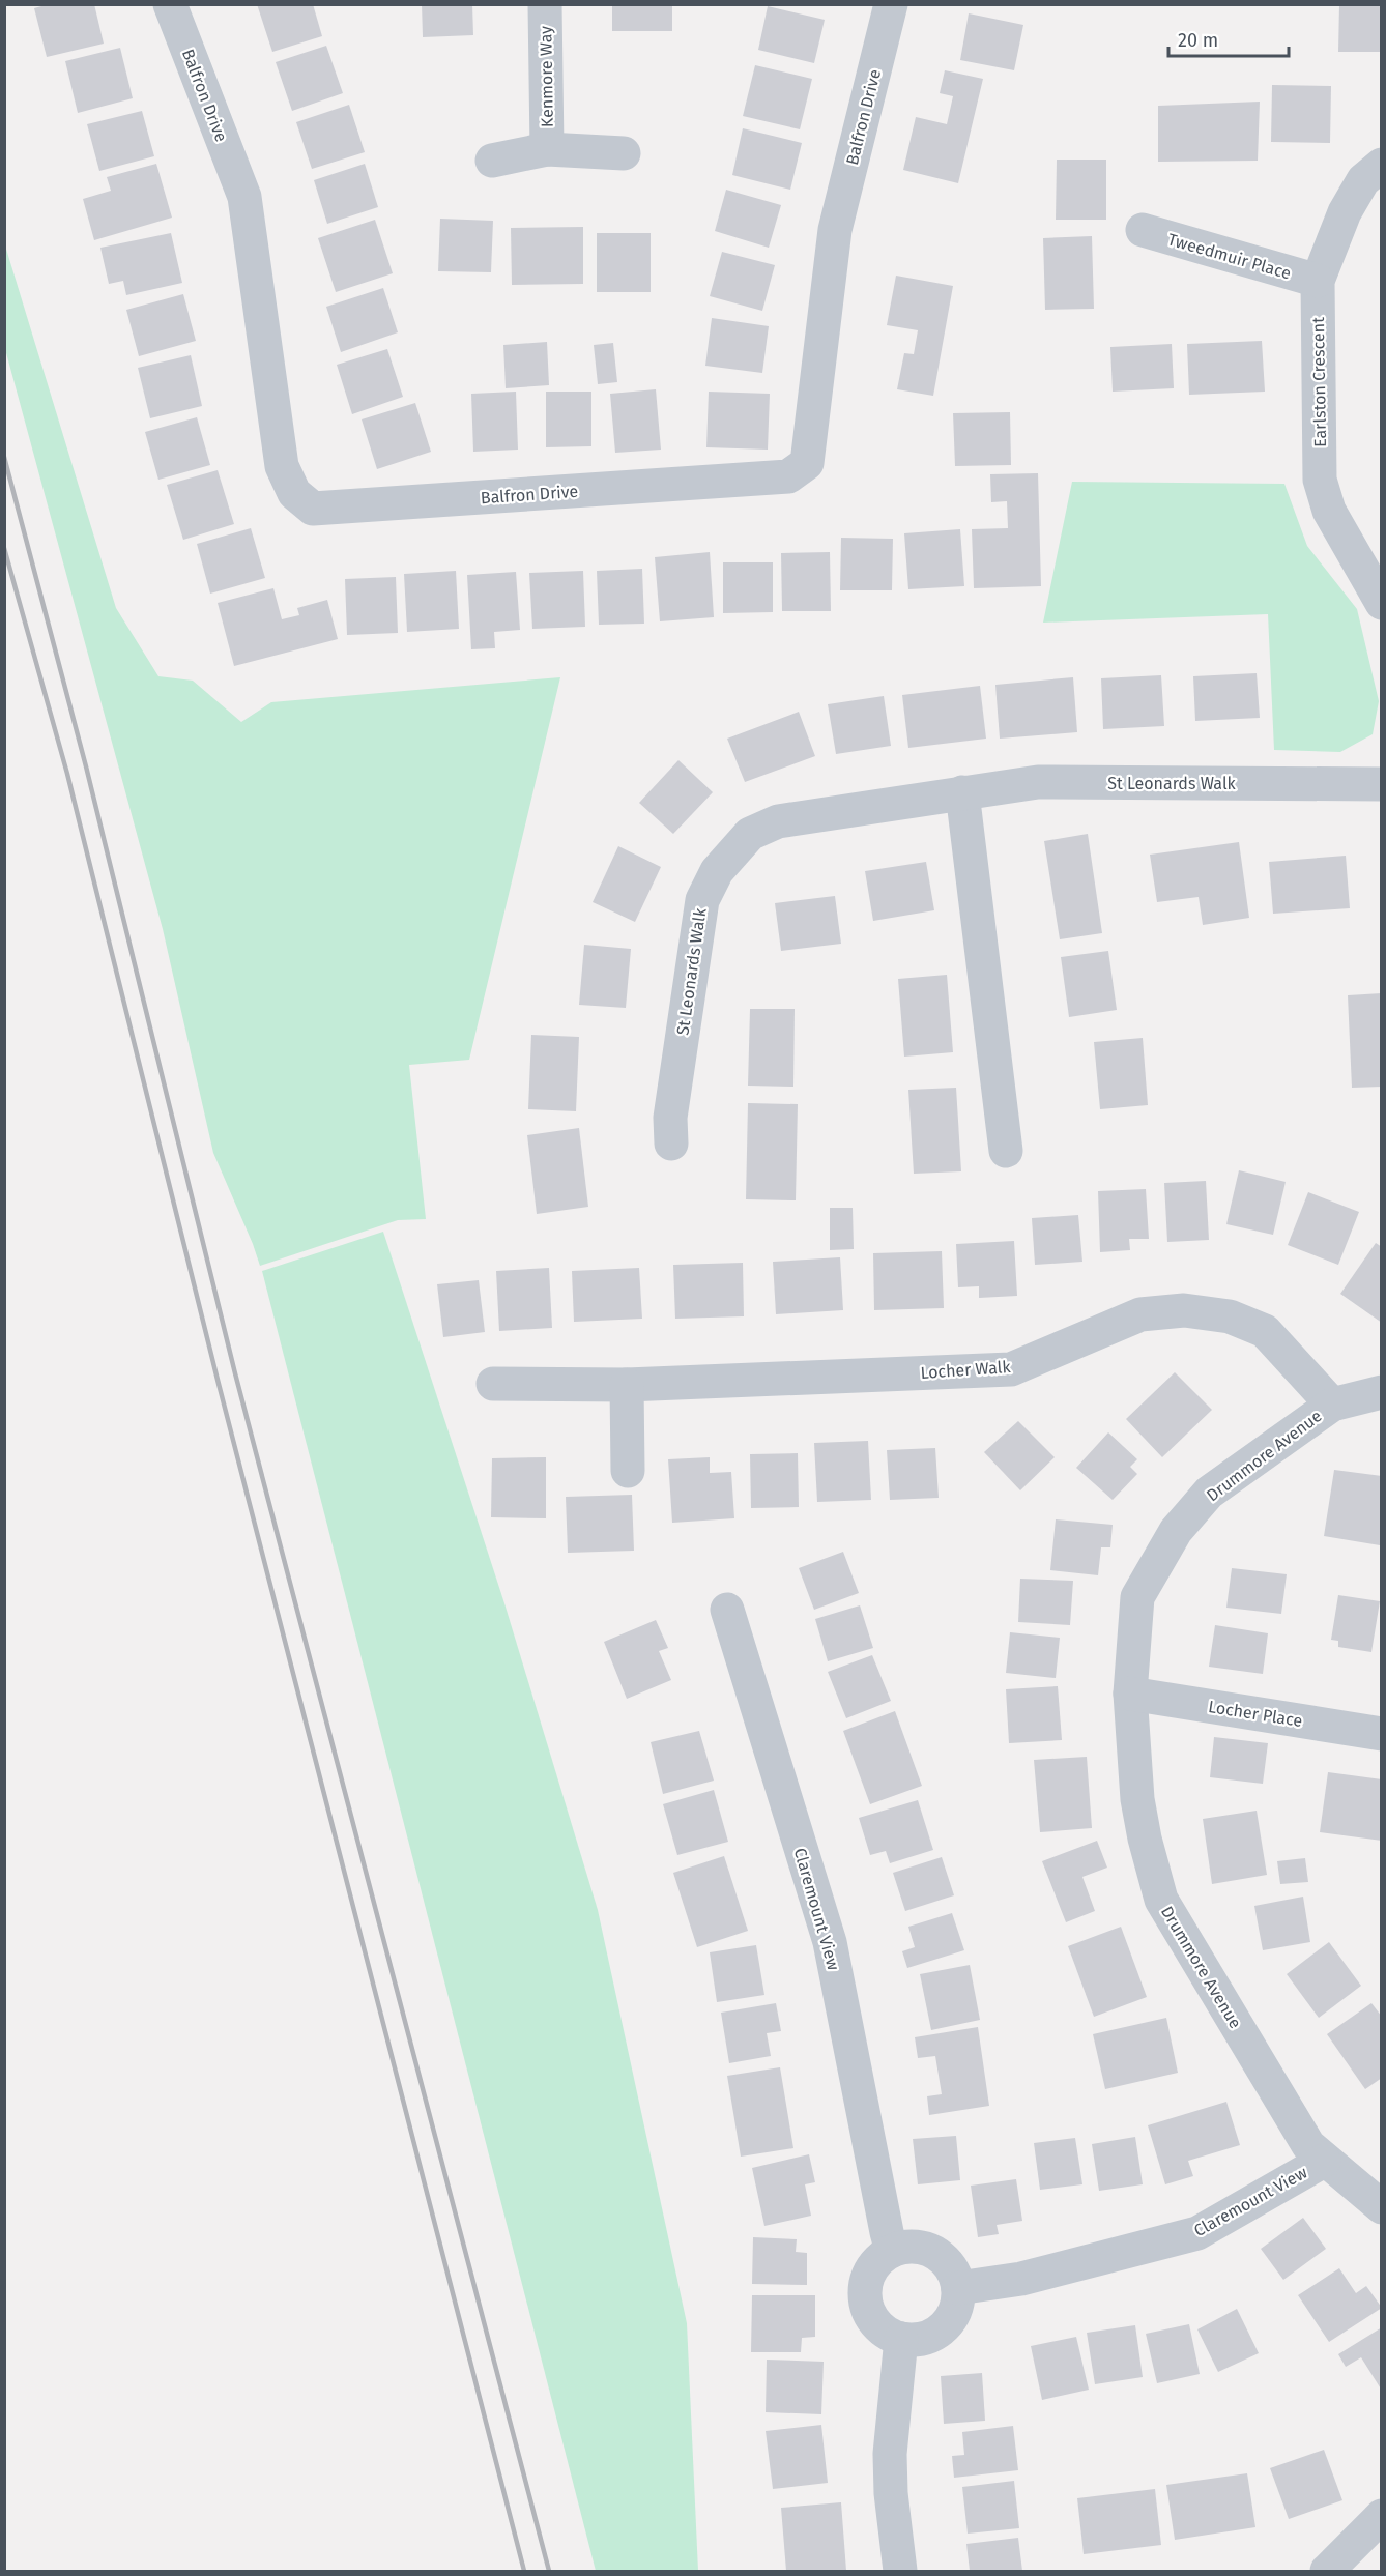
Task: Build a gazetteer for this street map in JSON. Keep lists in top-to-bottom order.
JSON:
{
  "streets": {
    "street": [
      "Kenmore Way",
      "Balfron Drive",
      "Tweedmuir Place",
      "Earlston Crescent",
      "St Leonards Walk",
      "Locher Walk",
      "Drummore Avenue",
      "Locher Place",
      "Claremount View"
    ]
  },
  "crossings": [
    ["Tweedmuir Place", "Earlston Crescent"],
    ["Locher Walk", "Drummore Avenue"],
    ["Drummore Avenue", "Locher Place"],
    ["Drummore Avenue", "Claremount View"]
  ],
  "scale_bar": "20 m"
}
